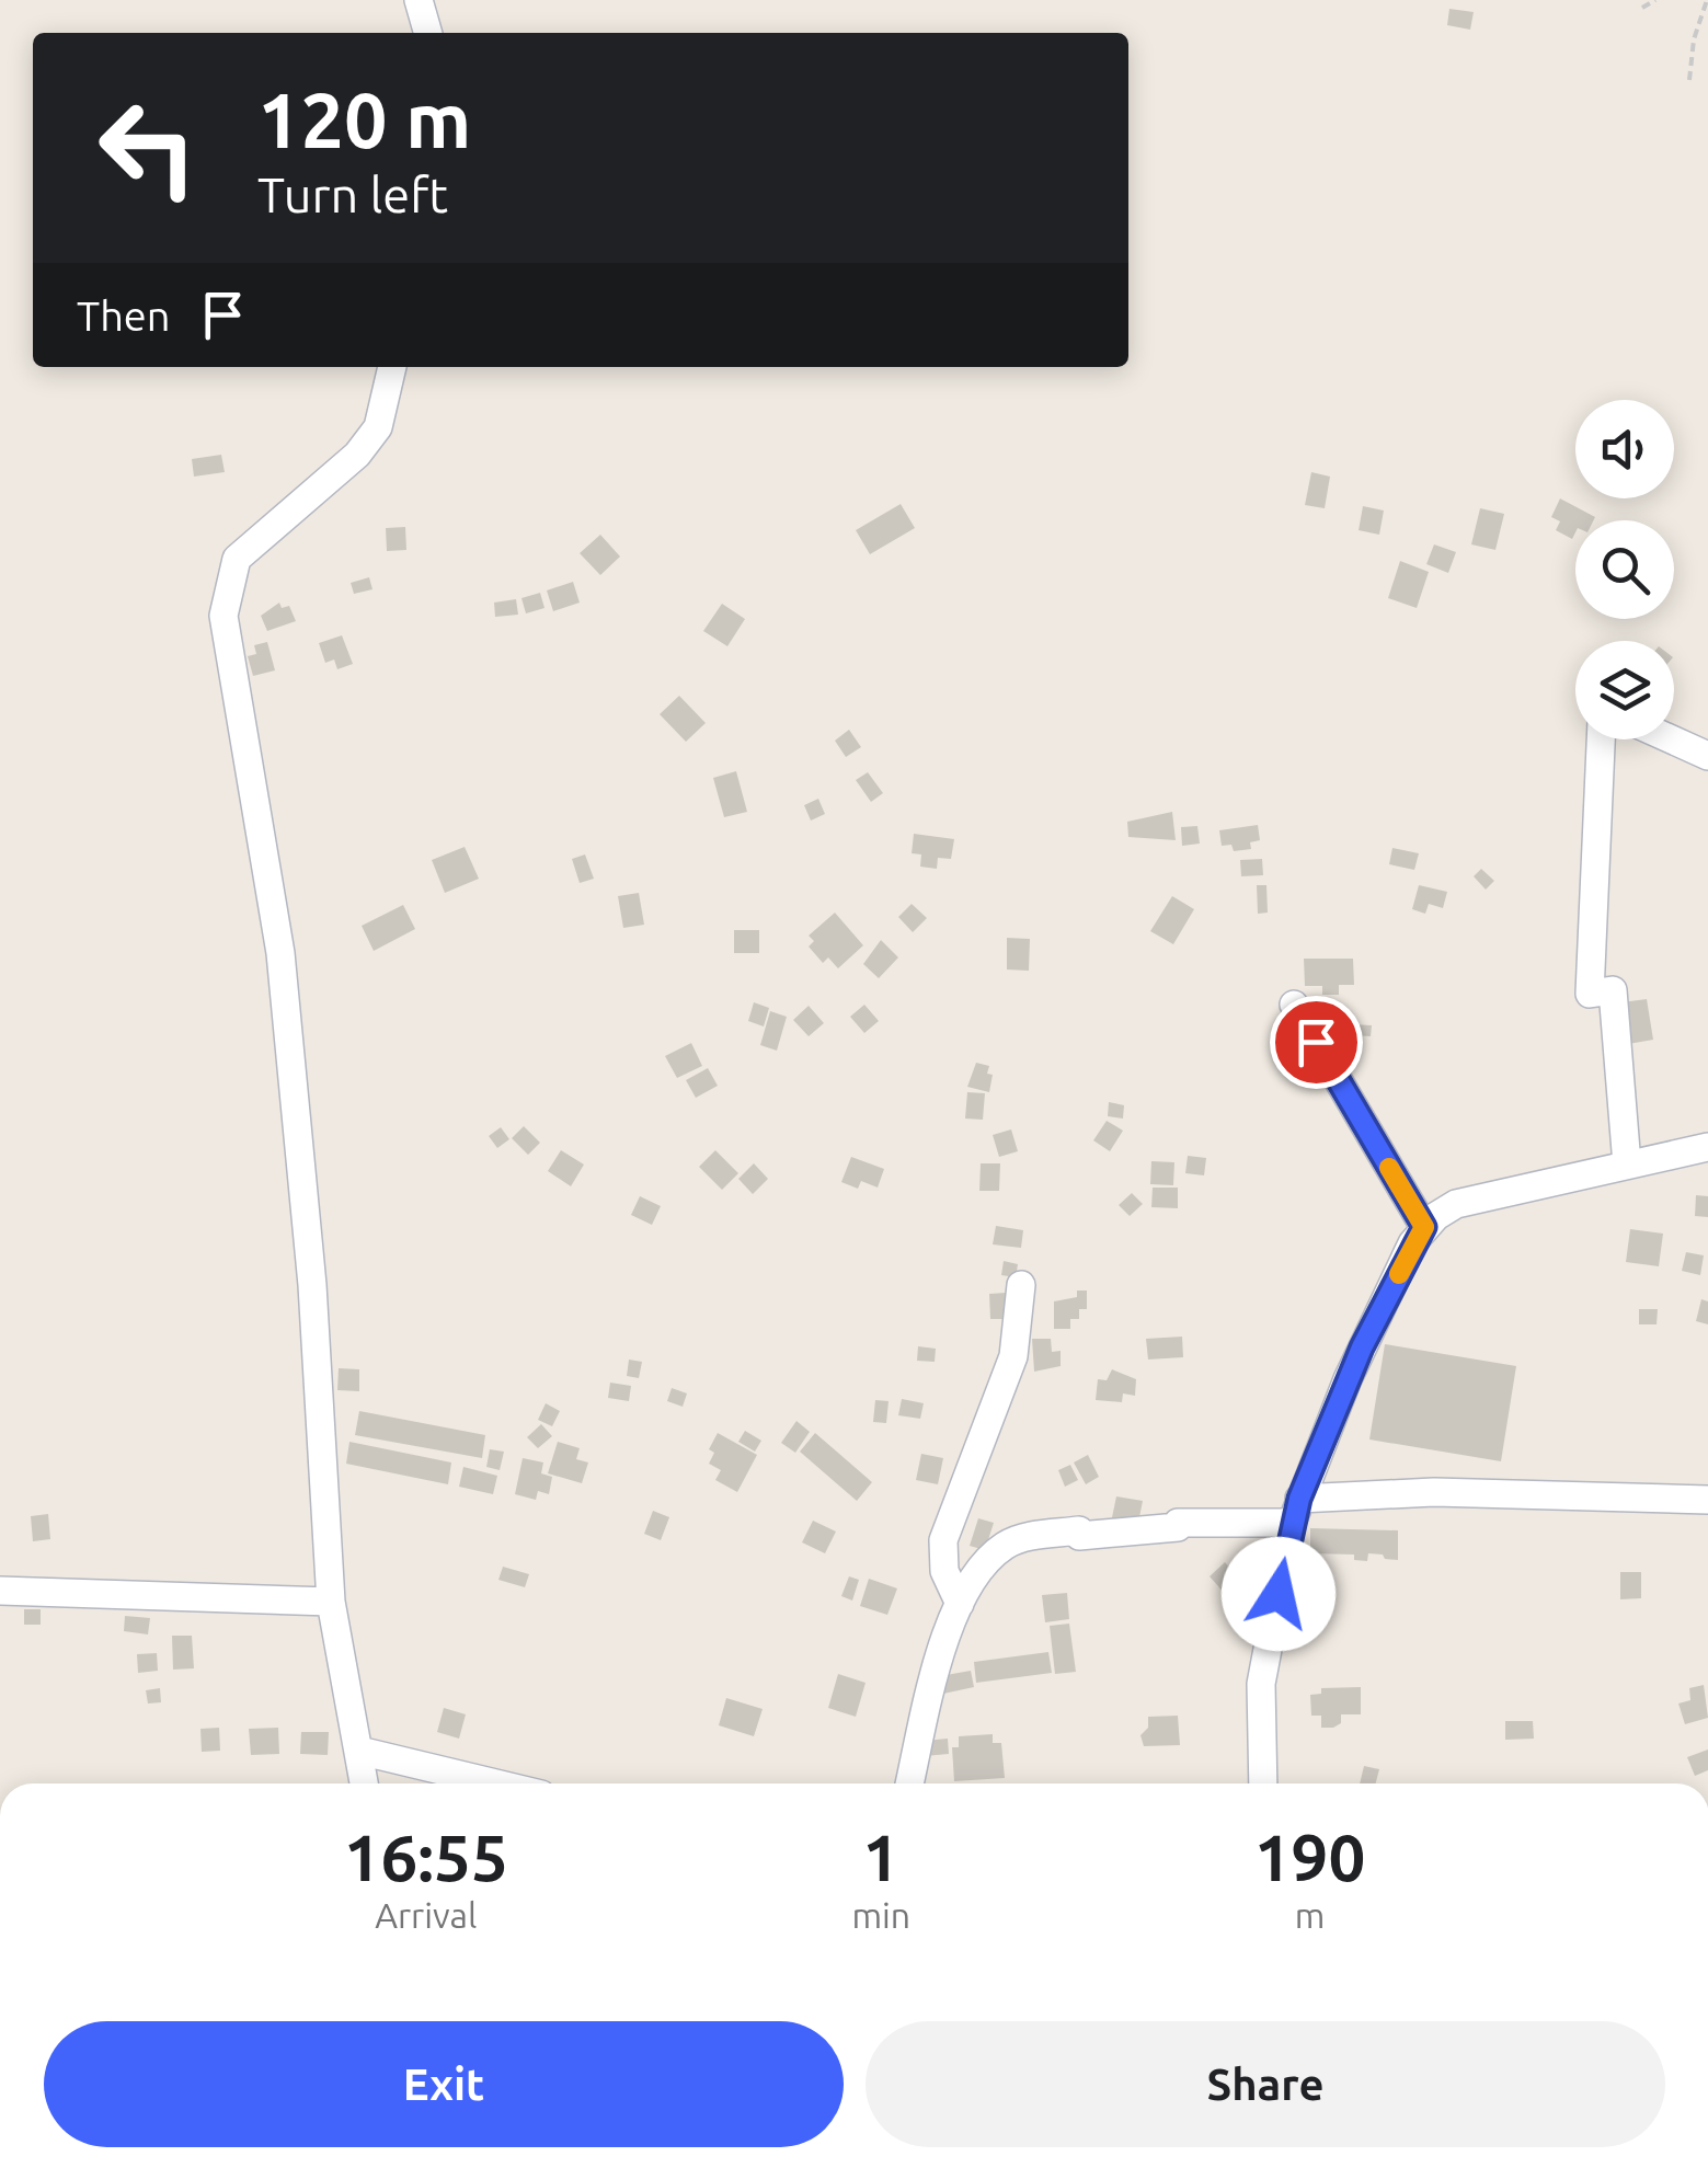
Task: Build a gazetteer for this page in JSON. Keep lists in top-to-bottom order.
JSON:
{
  "page": {
    "turn": ["120 m", "Turn left"],
    "then": "Then",
    "eta": [
      "16:55",
      "Arrival",
      "1",
      "min",
      "190",
      "m"
    ],
    "buttons": ["Exit", "Share"]
  }
}
